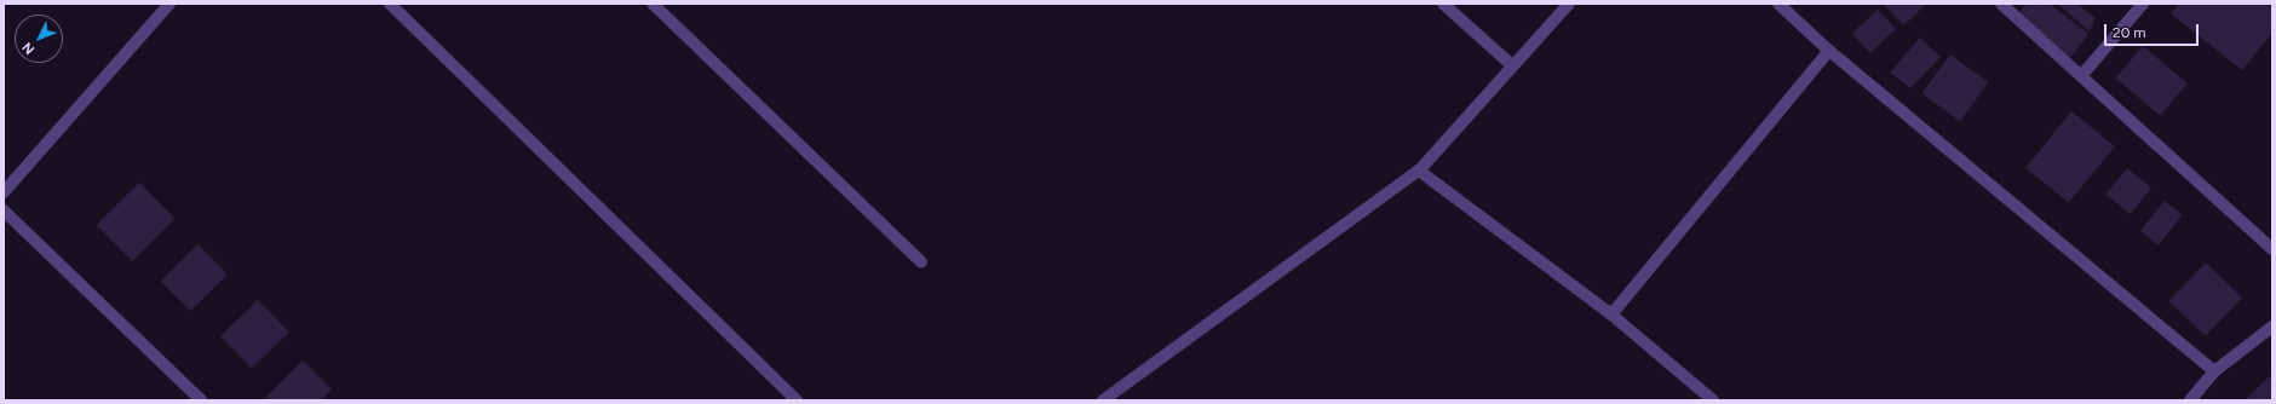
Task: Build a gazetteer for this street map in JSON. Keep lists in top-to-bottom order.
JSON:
{
  "scale_bar": "20 m",
  "north": "bottom left"
}
